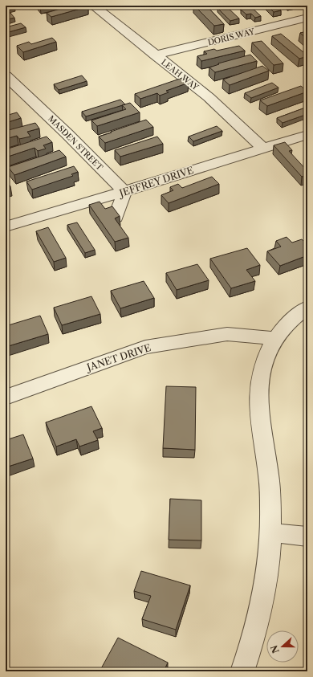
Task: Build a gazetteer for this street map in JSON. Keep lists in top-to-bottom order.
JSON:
{
  "streets": {
    "street": [
      "DORIS WAY",
      "LEAH WAY",
      "MASDEN STREET",
      "JEFFREY DRIVE",
      "JANET DRIVE"
    ]
  },
  "crossings": [
    ["DORIS WAY", "LEAH WAY"],
    ["LEAH WAY", "JEFFREY DRIVE"],
    ["MASDEN STREET", "JEFFREY DRIVE"]
  ],
  "north": "left"
}
